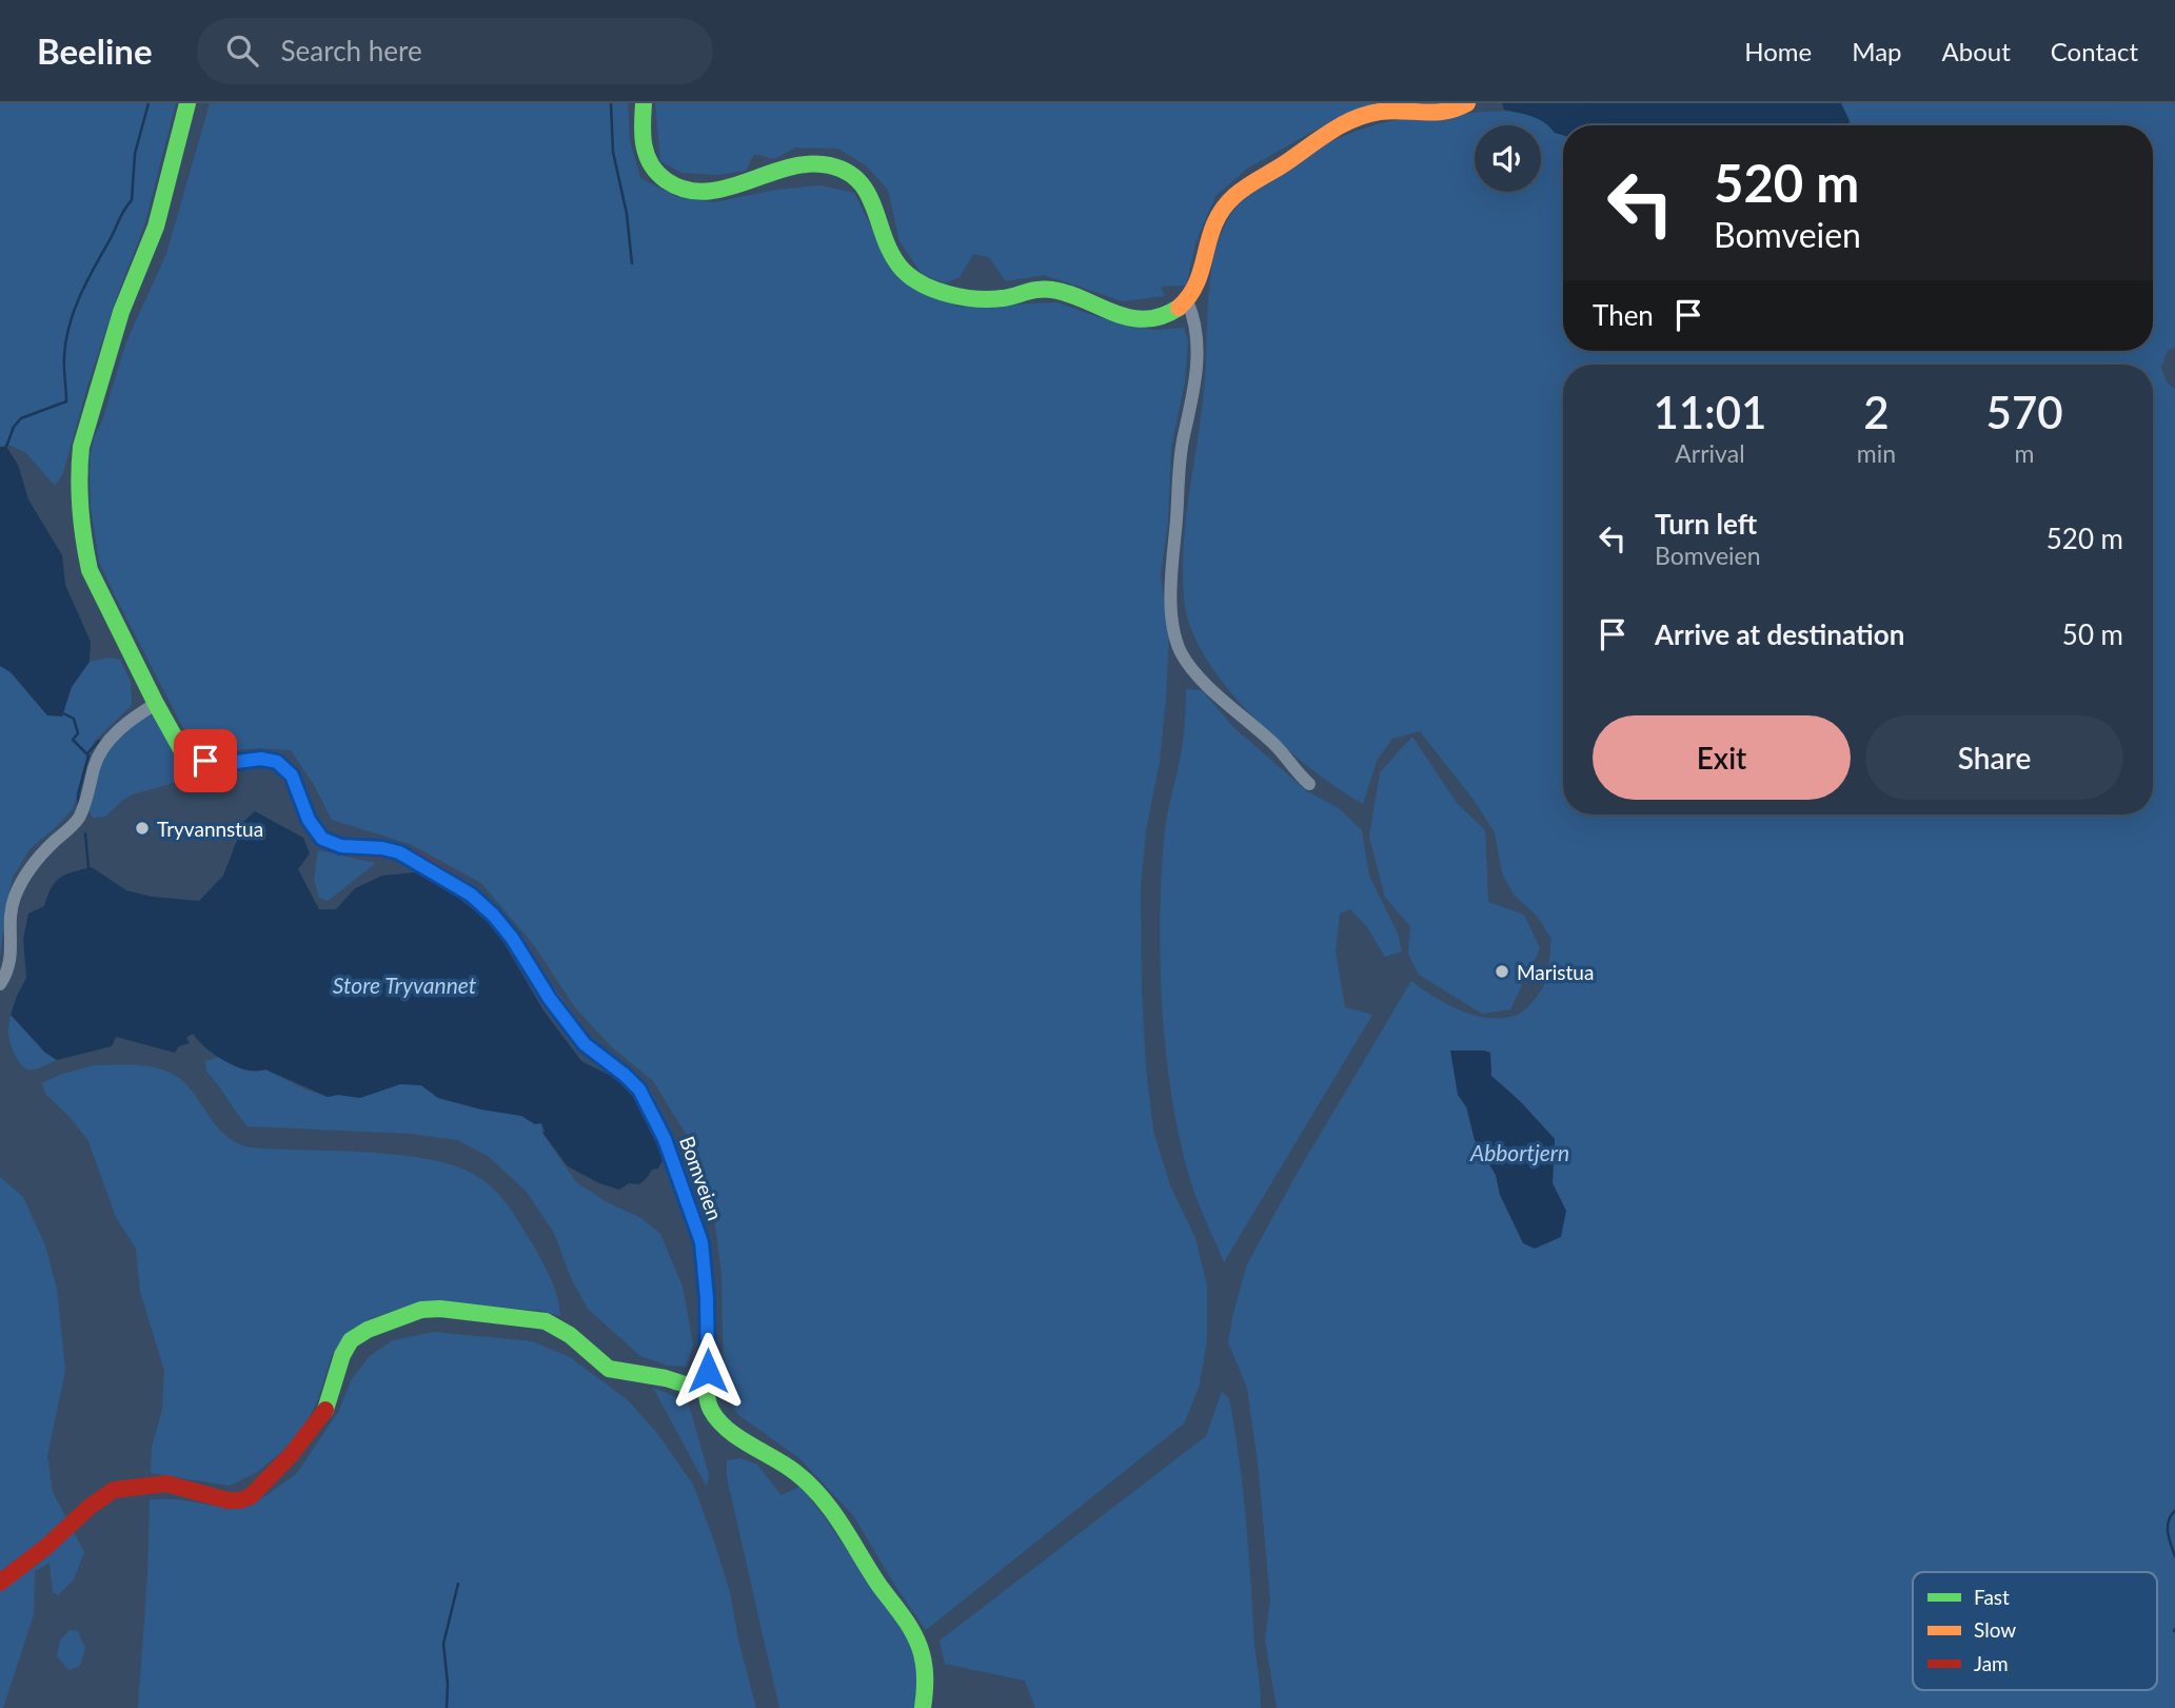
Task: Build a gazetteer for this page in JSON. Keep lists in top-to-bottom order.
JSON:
{
  "streets": {
    "street": ["Bomveien"]
  },
  "water": ["Store Tryvannet", "Abbortjern"],
  "places": ["Tryvannstua", "Maristua"],
  "legend": ["Fast", "Slow", "Jam"],
  "page": {
    "header": "Beeline",
    "search": "Search here",
    "nav": [
      "Home",
      "Map",
      "About",
      "Contact"
    ],
    "turn": ["520 m", "Bomveien"],
    "then": "Then",
    "eta": [
      "11:01",
      "Arrival",
      "2",
      "min",
      "570",
      "m"
    ],
    "list": [
      {
        "name": "Turn left",
        "note": "Bomveien",
        "value": "520 m"
      },
      {
        "name": "Arrive at destination",
        "value": "50 m"
      }
    ],
    "buttons": ["Exit", "Share"]
  }
}
